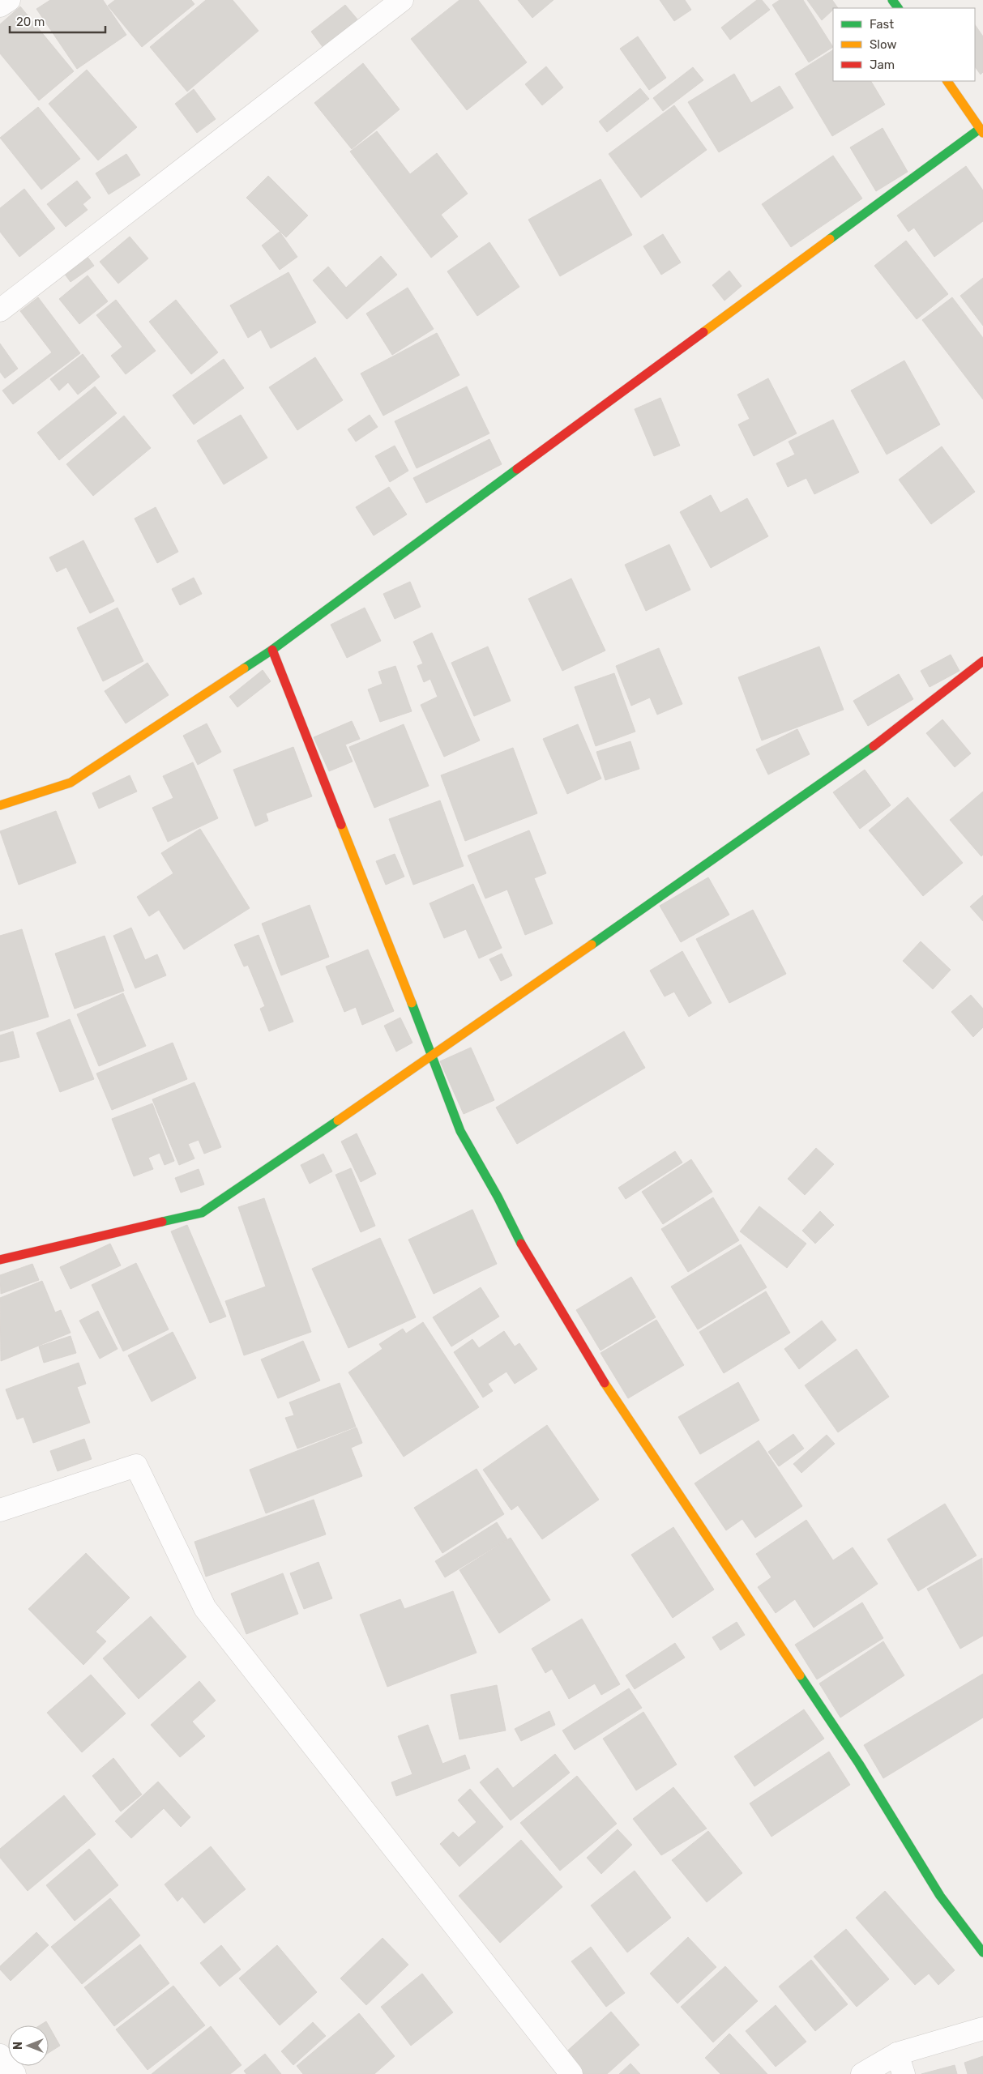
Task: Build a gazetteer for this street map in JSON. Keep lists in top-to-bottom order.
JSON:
{
  "legend": ["Fast", "Slow", "Jam"],
  "scale_bar": "20 m",
  "north": "left"
}
